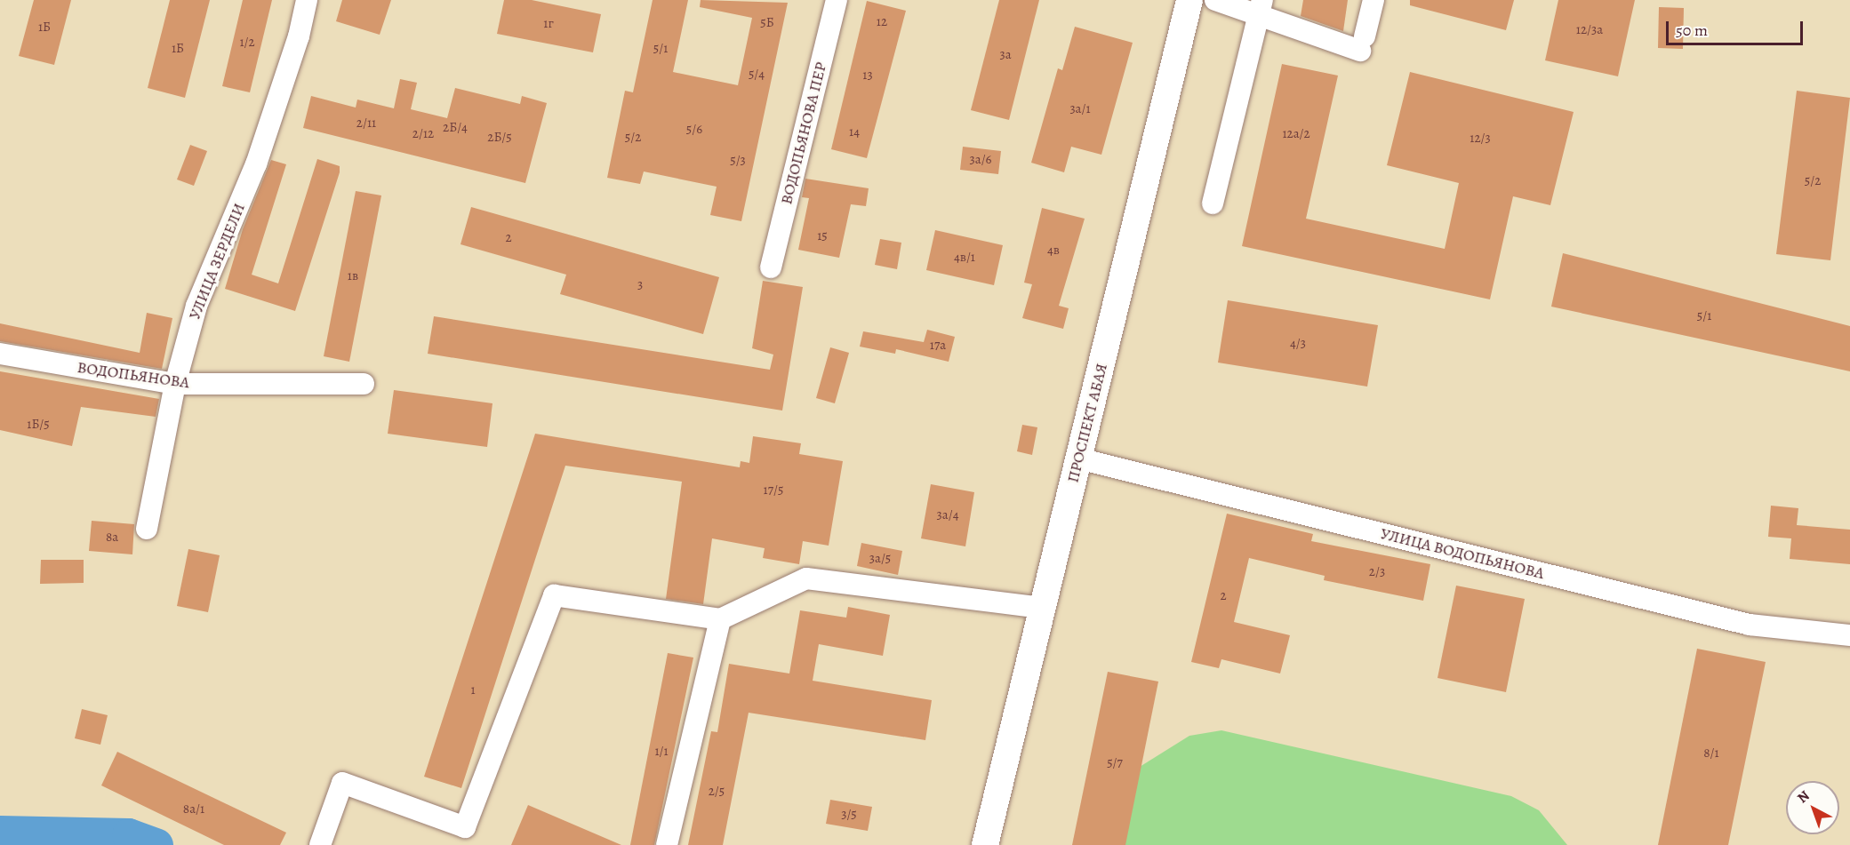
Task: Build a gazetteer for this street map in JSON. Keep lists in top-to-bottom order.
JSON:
{
  "streets": {
    "main road": ["ПРОСПЕКТ АБАЯ"],
    "street": [
      "ВОДОПЬЯНОВА ПЕР",
      "УЛИЦА ЗЕРДЕЛИ",
      "ВОДОПЬЯНОВА",
      "УЛИЦА ВОДОПЬЯНОВА"
    ]
  },
  "crossings": [
    ["УЛИЦА ЗЕРДЕЛИ", "ВОДОПЬЯНОВА"],
    ["ПРОСПЕКТ АБАЯ", "УЛИЦА ВОДОПЬЯНОВА"]
  ],
  "house_numbers": [
    "12",
    "5Б",
    "1г",
    "1Б",
    "12/3а",
    "1/2",
    "1Б",
    "5/1",
    "3а",
    "5/4",
    "13",
    "3а/1",
    "2/11",
    "2Б/4",
    "5/6",
    "14",
    "2/12",
    "12а/2",
    "2Б/5",
    "5/2",
    "12/3",
    "3а/6",
    "5/3",
    "5/2",
    "15",
    "2",
    "4в",
    "4в/1",
    "1в",
    "3",
    "5/1",
    "4/3",
    "17а",
    "1Б/5",
    "17/5",
    "3а/4",
    "8а",
    "3а/5",
    "2/3",
    "2",
    "1",
    "1/1",
    "8/1",
    "5/7",
    "2/5",
    "8а/1",
    "3/5"
  ],
  "scale_bar": "50 m",
  "north": "top left"
}
